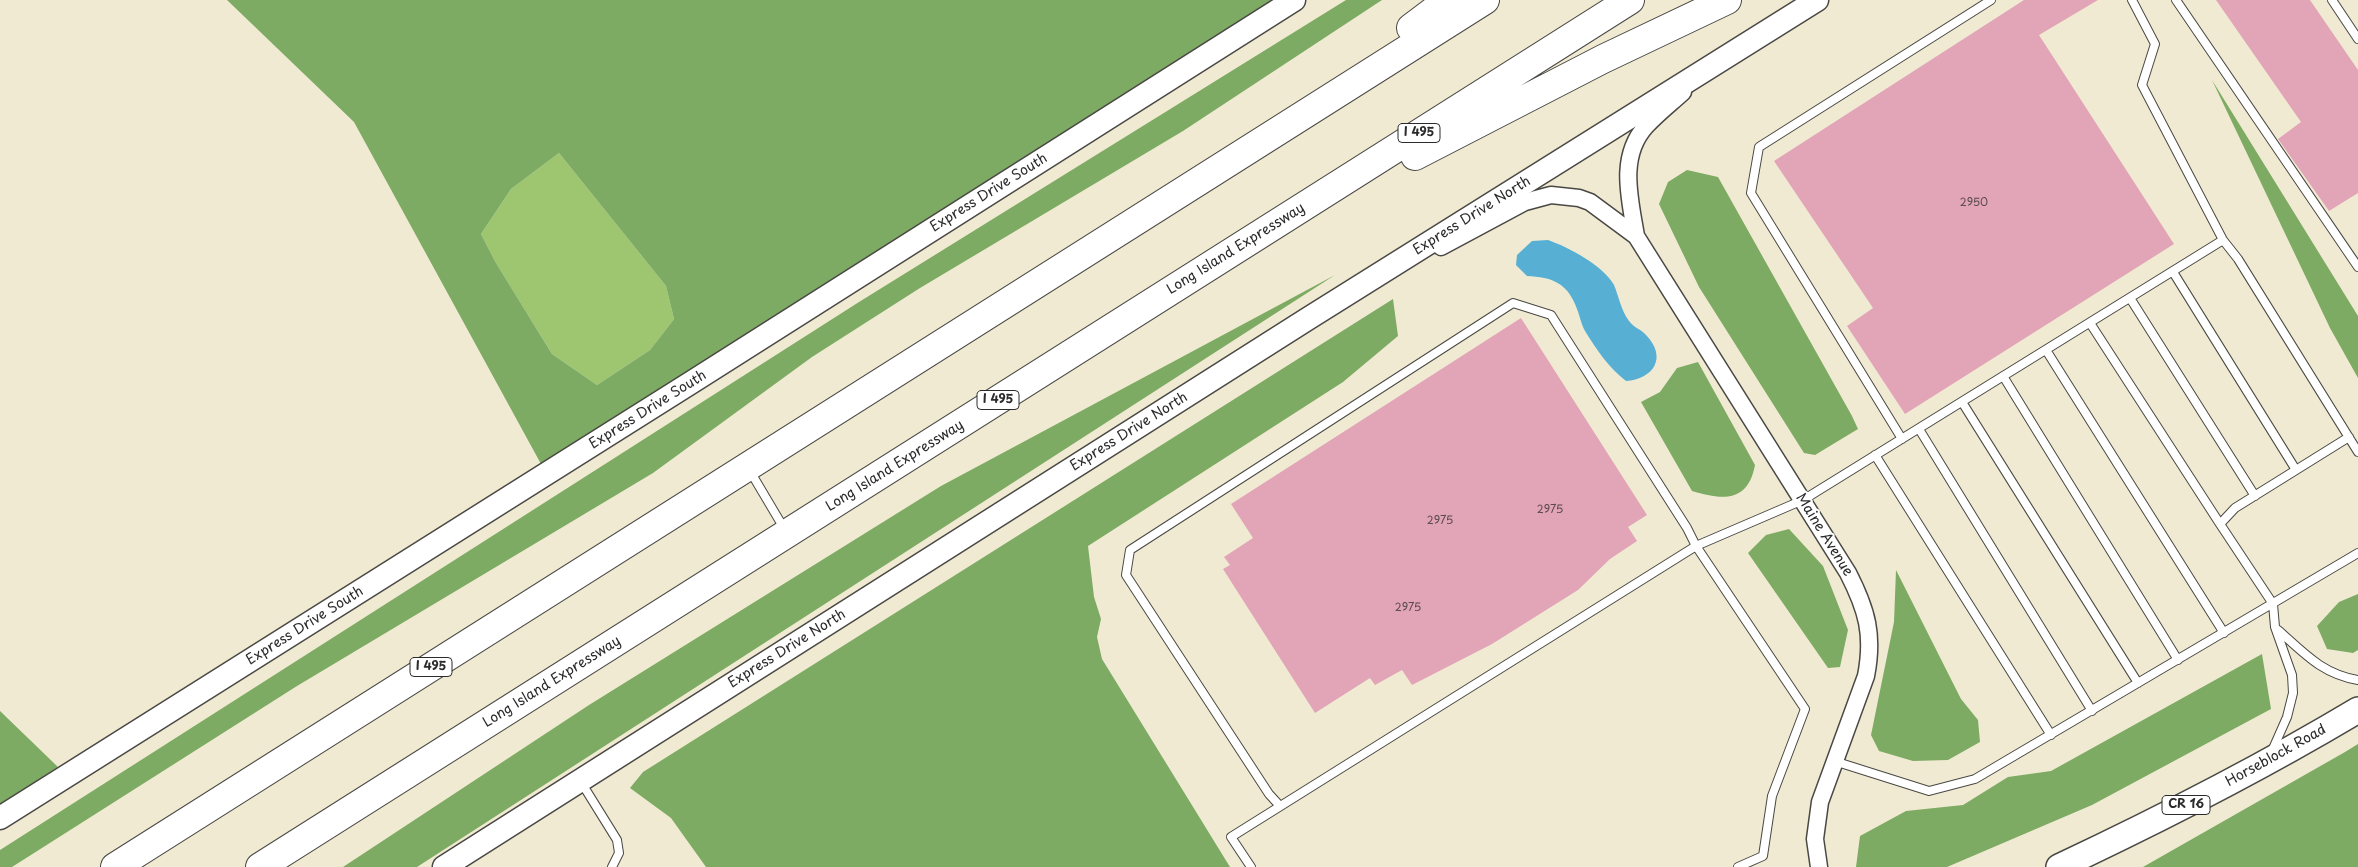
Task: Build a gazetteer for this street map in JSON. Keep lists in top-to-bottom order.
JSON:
{
  "streets": {
    "highway": ["I 495", "Long Island Expressway"],
    "main road": [
      "Express Drive South",
      "Express Drive North",
      "Horseblock Road",
      "CR 16"
    ],
    "street": ["Maine Avenue"]
  },
  "house_numbers": [
    "2950",
    "2975",
    "2975",
    "2975"
  ]
}
